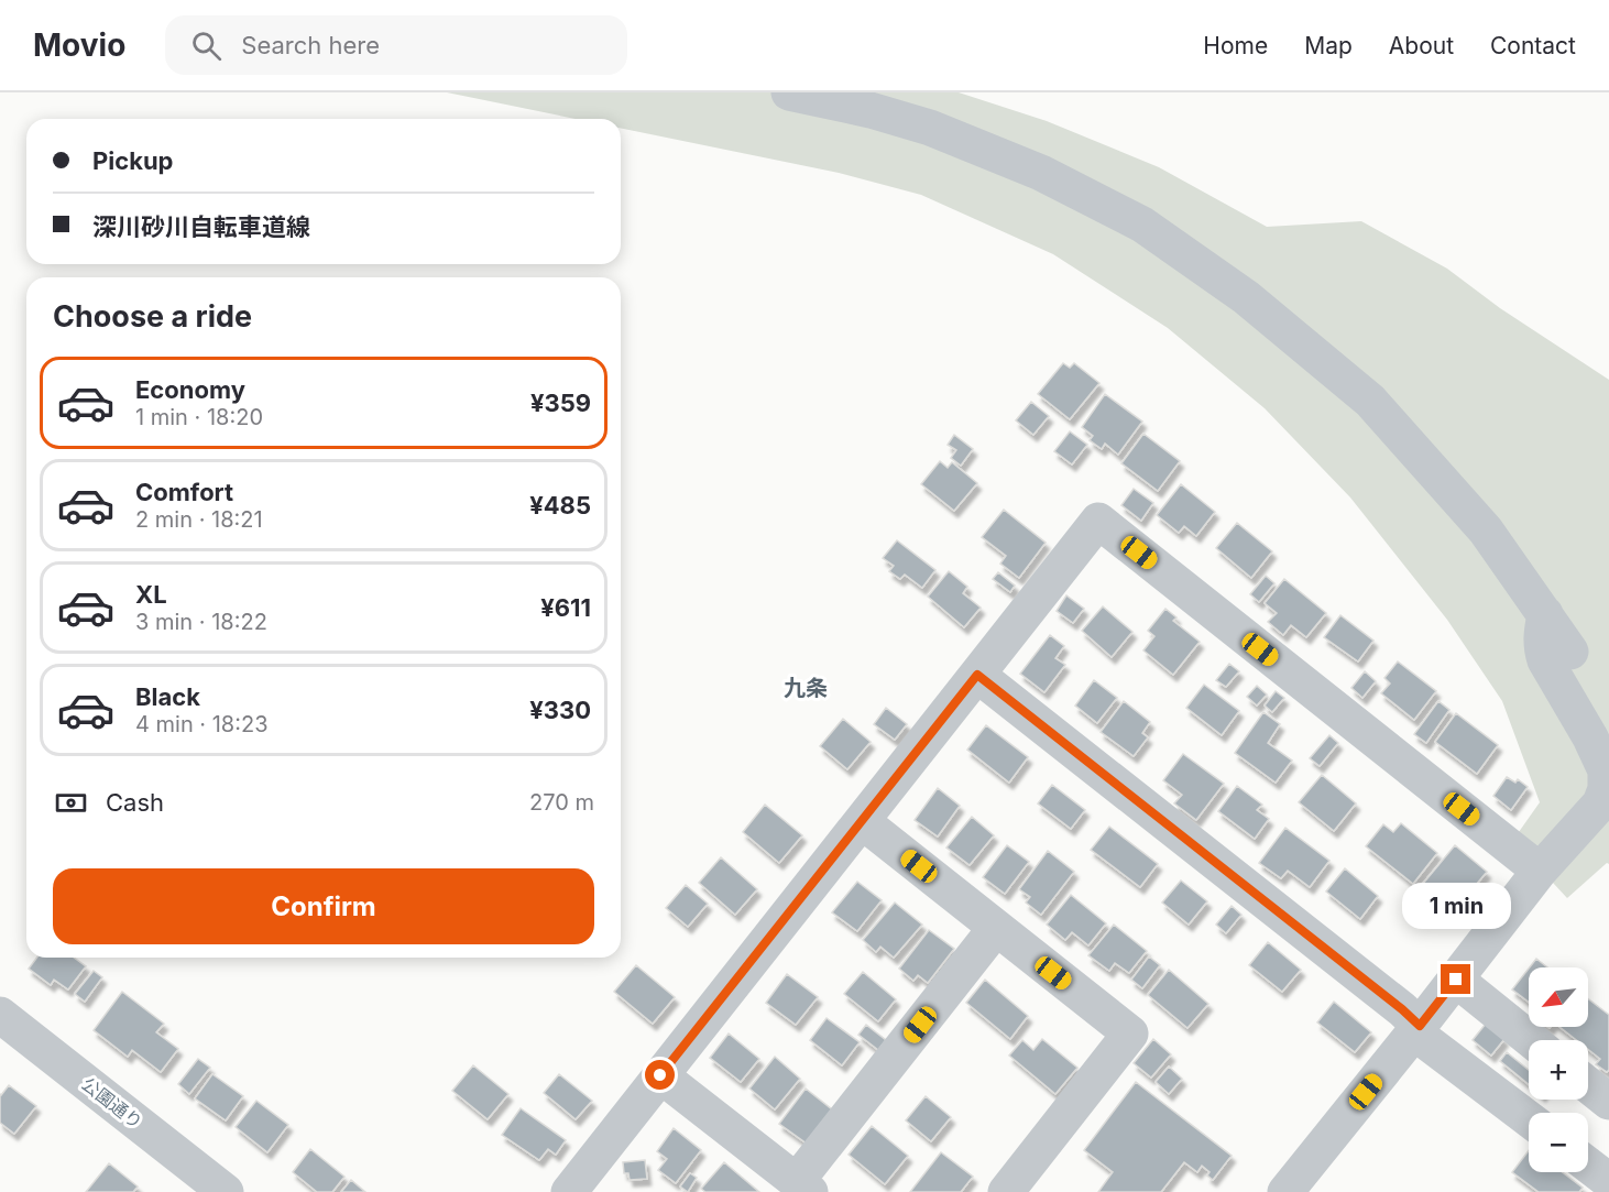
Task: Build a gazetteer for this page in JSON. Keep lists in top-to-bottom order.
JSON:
{
  "streets": {
    "street": ["公園通り"]
  },
  "districts": ["九条"],
  "north": "bottom left",
  "page": {
    "header": "Movio",
    "search": "Search here",
    "nav": [
      "Home",
      "Map",
      "About",
      "Contact"
    ],
    "banner": ["Pickup", "深川砂川自転車道線"],
    "heading": "Choose a ride",
    "list": [
      {
        "name": "Economy",
        "note": "1 min · 18:20",
        "value": "¥359"
      },
      {
        "name": "Comfort",
        "note": "2 min · 18:21",
        "value": "¥485"
      },
      {
        "name": "XL",
        "note": "3 min · 18:22",
        "value": "¥611"
      },
      {
        "name": "Black",
        "note": "4 min · 18:23",
        "value": "¥330"
      }
    ],
    "pay": ["Cash", "270 m"],
    "buttons": "Confirm",
    "bubble": "1 min",
    "map_buttons": ["+", "−"]
  }
}
